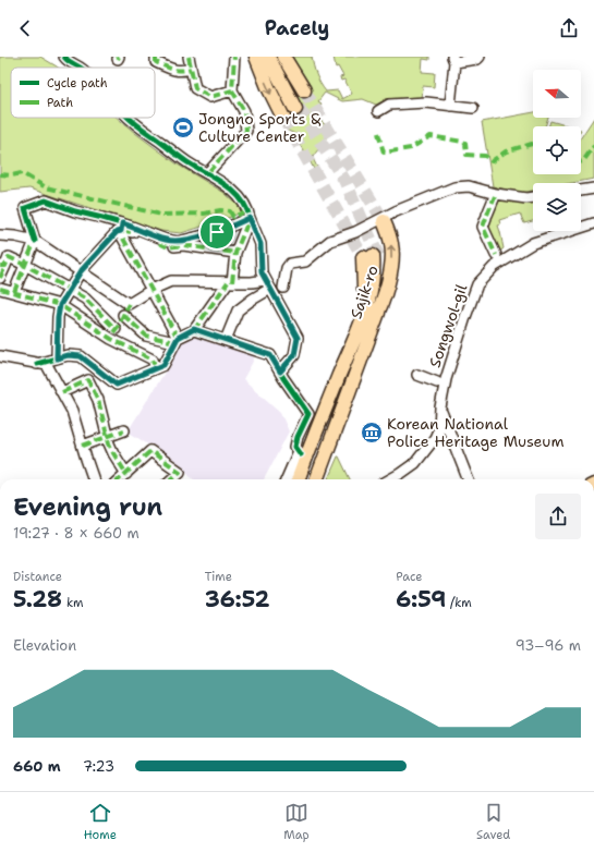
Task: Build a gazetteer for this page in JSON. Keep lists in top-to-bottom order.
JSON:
{
  "streets": {
    "main road": ["Sajik-ro"],
    "street": ["Songwol-gil"]
  },
  "places": {
    "sports": ["Jongno Sports & Culture Center"],
    "museum": ["Korean National Police Heritage Museum"]
  },
  "legend": ["Cycle path", "Path"],
  "north": "left",
  "page": {
    "header": "Pacely",
    "heading": ["Evening run", "19:27 · 8 × 660 m"],
    "stats": [
      ["Distance", "5.28 km"],
      ["Time", "36:52"],
      ["Pace", "6:59 /km"]
    ],
    "chart": ["Elevation", "93–96 m"],
    "list": [
      {
        "name": "660 m",
        "note": "7:23"
      }
    ],
    "tabs": ["Home", "Map", "Saved"]
  }
}
